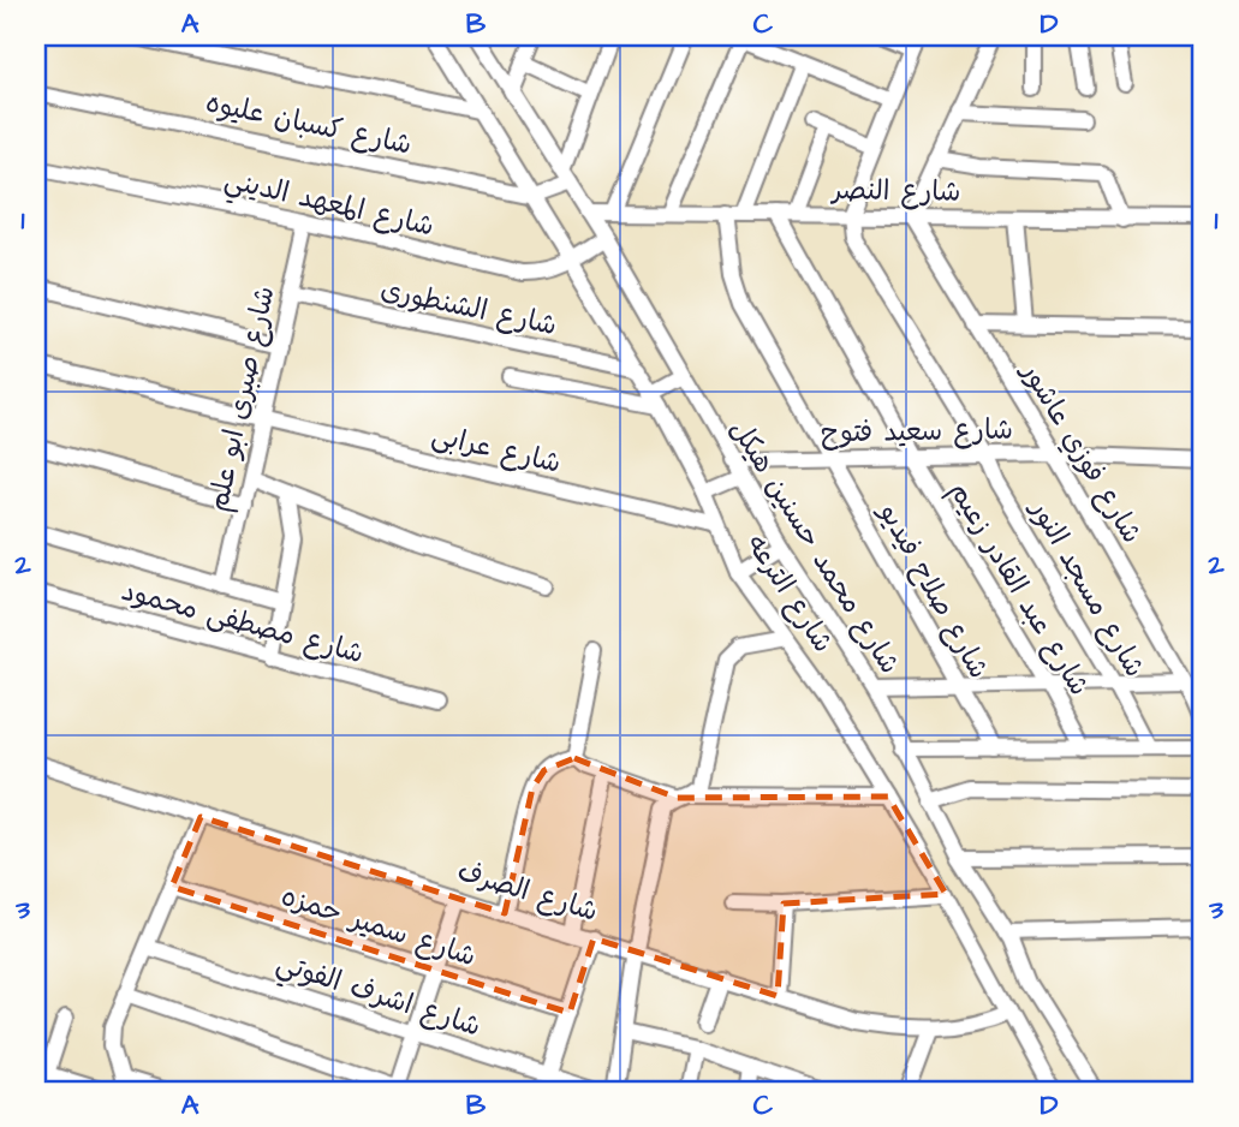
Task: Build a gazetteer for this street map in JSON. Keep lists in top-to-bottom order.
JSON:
{
  "streets": {
    "street": [
      "شارع كسبان عليوه",
      "شارع النصر",
      "شارع المعهد الديني",
      "شارع الشنطورى",
      "شارع صبرى ابو علم",
      "شارع سعيد فتوح",
      "شارع عرابى",
      "شارع فوزي عاشور",
      "شارع محمد حسنين هيكل",
      "شارع عبد القادر زعيم",
      "شارع مسجد النور",
      "شارع صلاح فيديو",
      "شارع الترعه",
      "شارع مصطفى محمود",
      "شارع الصرف",
      "شارع سمير حمزه",
      "شارع اشرف الفوتي"
    ]
  },
  "crossings": [
    ["شارع كسبان عليوه", "شارع الترعه"],
    ["شارع النصر", "شارع فوزي عاشور"],
    ["شارع النصر", "شارع محمد حسنين هيكل"],
    ["شارع النصر", "شارع عبد القادر زعيم"],
    ["شارع النصر", "شارع مسجد النور"],
    ["شارع النصر", "شارع صلاح فيديو"],
    ["شارع المعهد الديني", "شارع صبرى ابو علم"],
    ["شارع المعهد الديني", "شارع محمد حسنين هيكل"],
    ["شارع المعهد الديني", "شارع الترعه"],
    ["شارع الشنطورى", "شارع صبرى ابو علم"],
    ["شارع الشنطورى", "شارع الترعه"],
    ["شارع صبرى ابو علم", "شارع عرابى"],
    ["شارع سعيد فتوح", "شارع فوزي عاشور"],
    ["شارع سعيد فتوح", "شارع محمد حسنين هيكل"],
    ["شارع سعيد فتوح", "شارع عبد القادر زعيم"],
    ["شارع سعيد فتوح", "شارع مسجد النور"],
    ["شارع سعيد فتوح", "شارع صلاح فيديو"],
    ["شارع عرابى", "شارع الترعه"],
    ["شارع الترعه", "شارع الصرف"]
  ],
  "grid": {
    "columns": [
      "A",
      "B",
      "C",
      "D"
    ],
    "rows": ["1", "2", "3"]
  }
}
